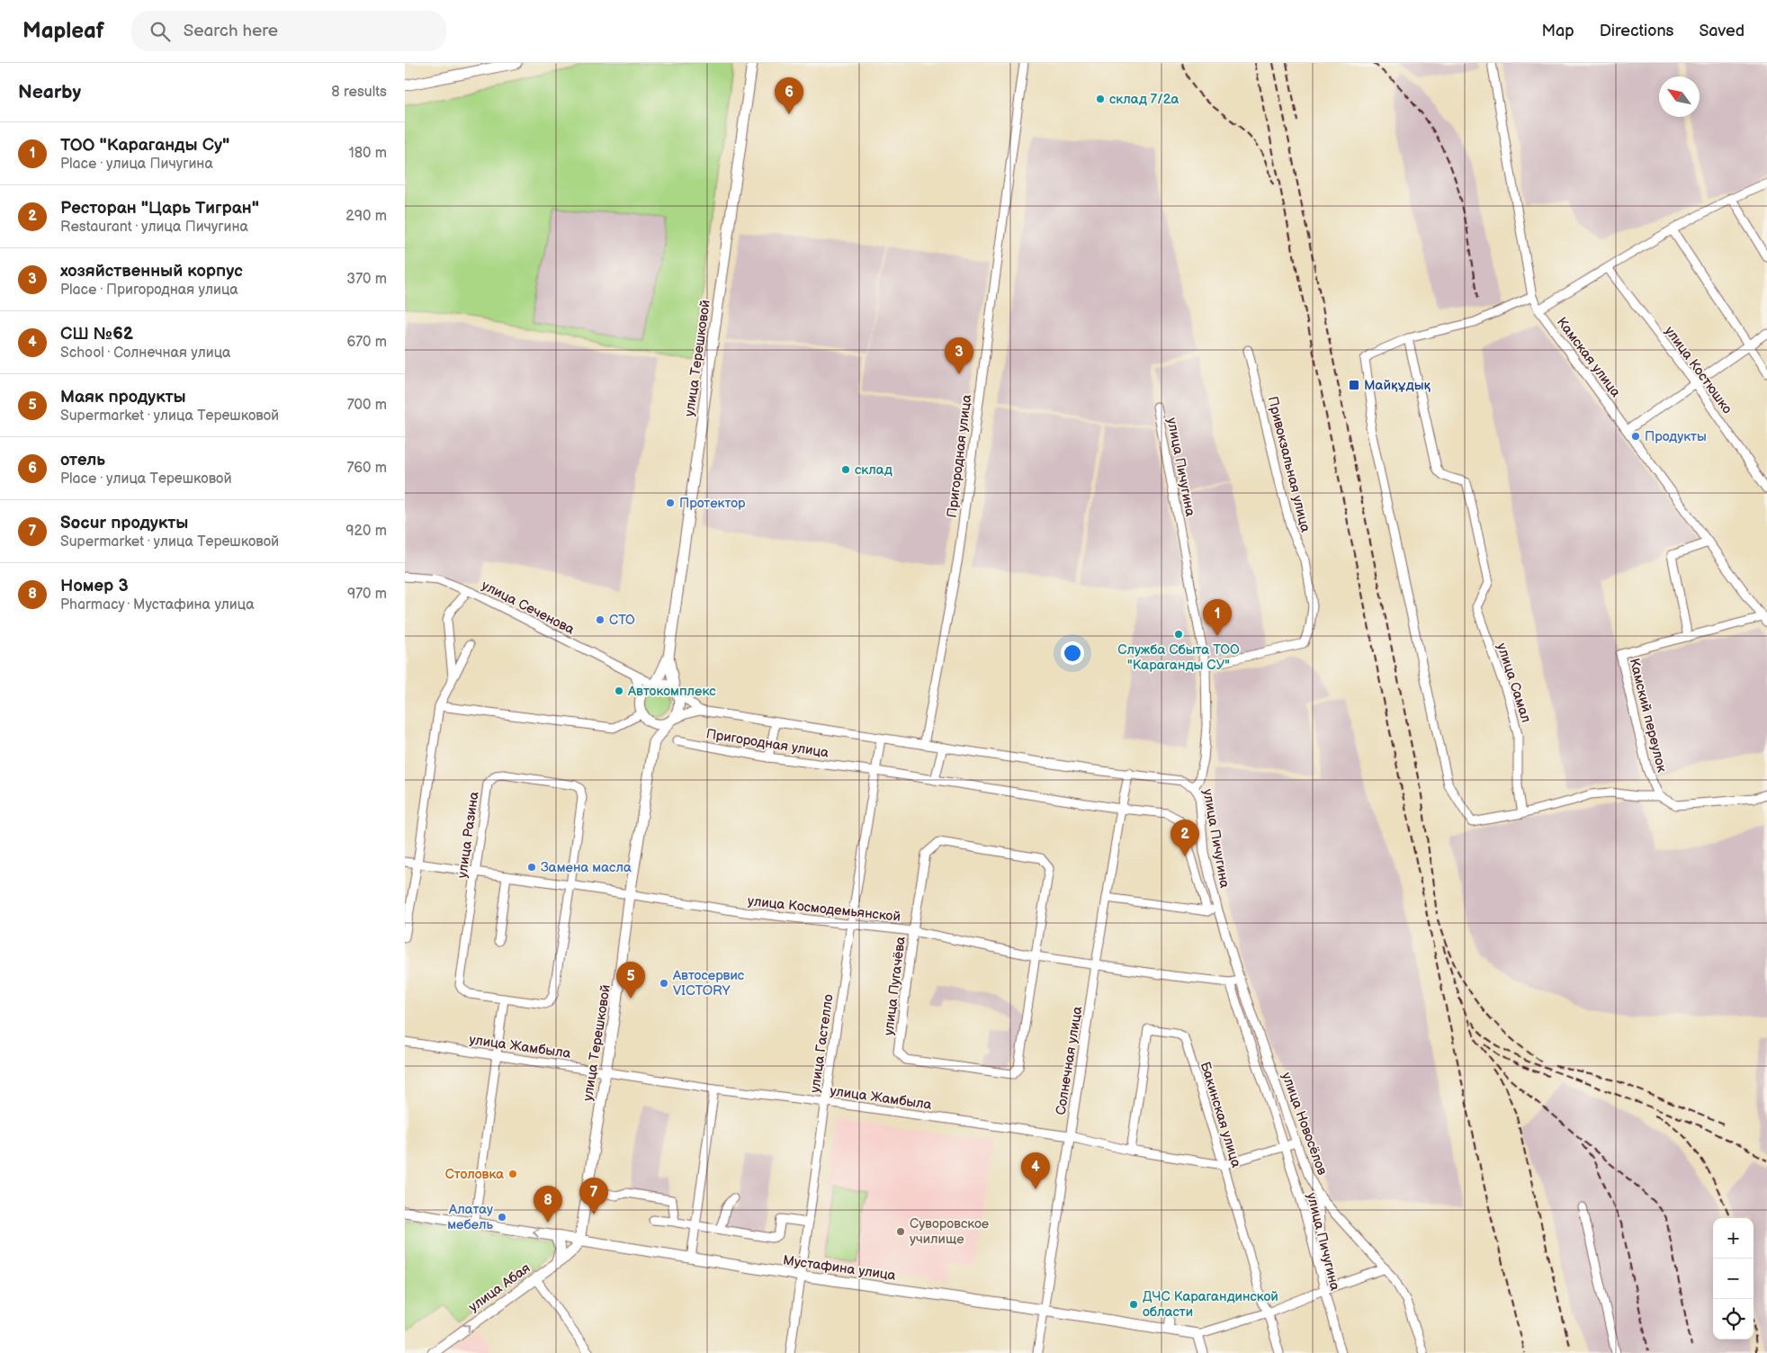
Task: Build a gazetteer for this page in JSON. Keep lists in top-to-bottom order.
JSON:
{
  "streets": {
    "main road": ["улица Терешковой", "Мустафина улица", "улица Абая"],
    "street": [
      "Камская улица",
      "улица Костюшко",
      "Пригородная улица",
      "Привокзальная улица",
      "улица Пичугина",
      "улица Сеченова",
      "улица Самал",
      "Камский переулок",
      "улица Разина",
      "улица Космодемьянской",
      "улица Пугачёва",
      "улица Гастелло",
      "улица Жамбыла",
      "Солнечная улица",
      "Бакинская улица",
      "улица Новосёлов"
    ]
  },
  "crossings": [
    ["Камская улица", "Камский переулок"],
    ["улица Терешковой", "улица Сеченова"],
    ["улица Терешковой", "улица Космодемьянской"],
    ["улица Терешковой", "улица Жамбыла"],
    ["улица Терешковой", "Мустафина улица"],
    ["улица Терешковой", "улица Абая"],
    ["Пригородная улица", "улица Пичугина"],
    ["Пригородная улица", "улица Гастелло"],
    ["Пригородная улица", "Солнечная улица"],
    ["Привокзальная улица", "улица Пичугина"],
    ["улица Пичугина", "улица Космодемьянской"],
    ["улица Пичугина", "улица Жамбыла"],
    ["улица Пичугина", "улица Новосёлов"],
    ["улица Пичугина", "Мустафина улица"],
    ["улица Разина", "улица Космодемьянской"],
    ["улица Космодемьянской", "улица Пугачёва"],
    ["улица Космодемьянской", "улица Гастелло"],
    ["улица Космодемьянской", "Солнечная улица"],
    ["улица Космодемьянской", "улица Новосёлов"],
    ["улица Гастелло", "улица Жамбыла"],
    ["улица Гастелло", "Мустафина улица"],
    ["улица Жамбыла", "Солнечная улица"],
    ["улица Жамбыла", "Бакинская улица"],
    ["улица Жамбыла", "улица Новосёлов"],
    ["Солнечная улица", "Мустафина улица"],
    ["Бакинская улица", "Мустафина улица"],
    ["улица Новосёлов", "Мустафина улица"],
    ["Мустафина улица", "улица Абая"]
  ],
  "one_way": ["улица Абая"],
  "places": {
    "other": [
      "склад 7/2а",
      "Продукты",
      "склад",
      "Протектор",
      "СТО",
      "Служба Сбыта ТОО \"Караганды СУ\"",
      "Автокомплекс",
      "Замена масла",
      "Автосервис VICTORY",
      "Столовка",
      "Алатау мебель",
      "Суворовское училище",
      "ДЧС Карагандинской области"
    ],
    "transit": ["Майқұдық"]
  },
  "north": "top left",
  "page": {
    "header": "Mapleaf",
    "search": "Search here",
    "nav": ["Map", "Directions", "Saved"],
    "heading": ["Nearby", "8 results"],
    "pins": [
      "6",
      "3",
      "1",
      "2",
      "5",
      "4",
      "7",
      "8"
    ],
    "list": [
      {
        "mark": "1",
        "name": "ТОО \"Караганды Су\"",
        "note": "Place · улица Пичугина",
        "value": "180 m"
      },
      {
        "mark": "2",
        "name": "Ресторан \"Царь Тигран\"",
        "note": "Restaurant · улица Пичугина",
        "value": "290 m"
      },
      {
        "mark": "3",
        "name": "хозяйственный корпус",
        "note": "Place · Пригородная улица",
        "value": "370 m"
      },
      {
        "mark": "4",
        "name": "СШ №62",
        "note": "School · Солнечная улица",
        "value": "670 m"
      },
      {
        "mark": "5",
        "name": "Маяк продукты",
        "note": "Supermarket · улица Терешковой",
        "value": "700 m"
      },
      {
        "mark": "6",
        "name": "отель",
        "note": "Place · улица Терешковой",
        "value": "760 m"
      },
      {
        "mark": "7",
        "name": "Socur продукты",
        "note": "Supermarket · улица Терешковой",
        "value": "920 m"
      },
      {
        "mark": "8",
        "name": "Номер 3",
        "note": "Pharmacy · Мустафина улица",
        "value": "970 m"
      }
    ],
    "map_buttons": ["+", "−"]
  }
}
